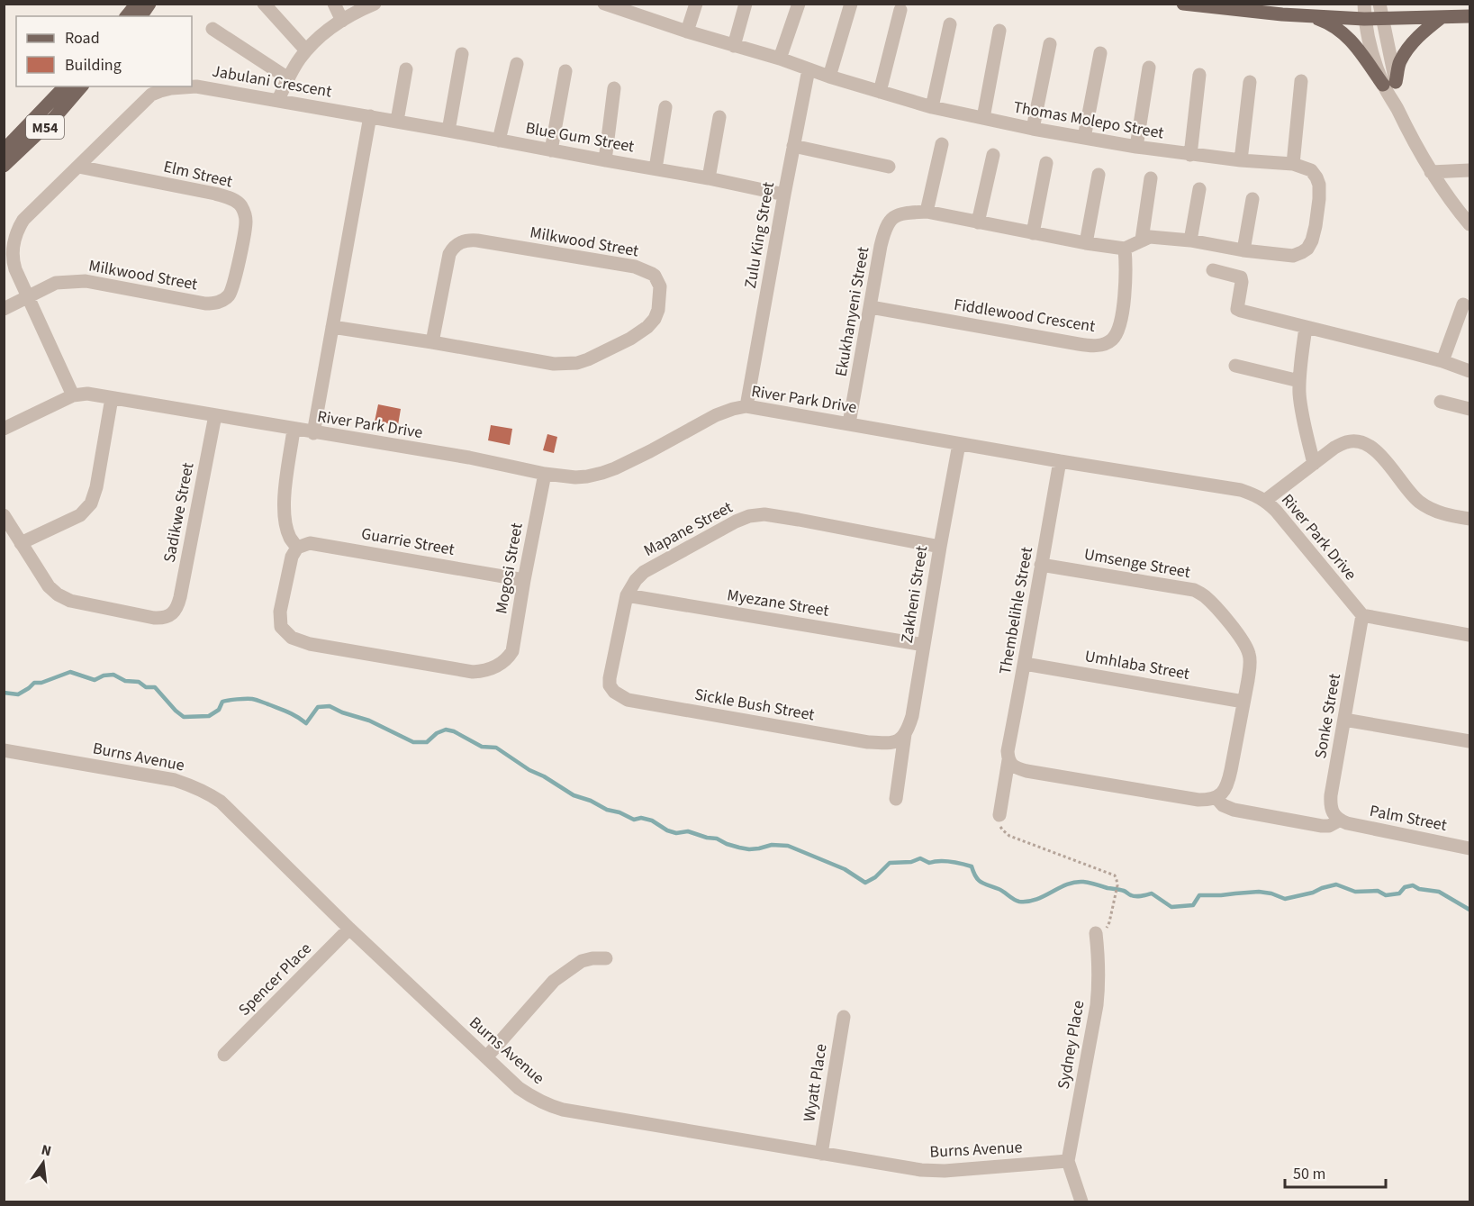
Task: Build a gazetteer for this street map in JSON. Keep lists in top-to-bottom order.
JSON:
{
  "streets": {
    "main road": ["M54"],
    "street": [
      "Jabulani Crescent",
      "Thomas Molepo Street",
      "Blue Gum Street",
      "Elm Street",
      "Zulu King Street",
      "Milkwood Street",
      "Ekukhanyeni Street",
      "Fiddlewood Crescent",
      "River Park Drive",
      "Sadikwe Street",
      "Mapane Street",
      "Guarrie Street",
      "Umsenge Street",
      "Mogosi Street",
      "Zakheni Street",
      "Myezane Street",
      "Thembelihle Street",
      "Umhlaba Street",
      "Sickle Bush Street",
      "Sonke Street",
      "Burns Avenue",
      "Palm Street",
      "Spencer Place",
      "Sydney Place",
      "Wyatt Place"
    ]
  },
  "crossings": [
    ["Jabulani Crescent", "Blue Gum Street"],
    ["Jabulani Crescent", "Elm Street"],
    ["Jabulani Crescent", "Milkwood Street"],
    ["Jabulani Crescent", "River Park Drive"],
    ["Thomas Molepo Street", "Zulu King Street"],
    ["Thomas Molepo Street", "Fiddlewood Crescent"],
    ["Blue Gum Street", "Zulu King Street"],
    ["Elm Street", "Milkwood Street"],
    ["Zulu King Street", "River Park Drive"],
    ["Ekukhanyeni Street", "Fiddlewood Crescent"],
    ["Ekukhanyeni Street", "River Park Drive"],
    ["River Park Drive", "Sadikwe Street"],
    ["River Park Drive", "Mogosi Street"],
    ["River Park Drive", "Zakheni Street"],
    ["River Park Drive", "Thembelihle Street"],
    ["River Park Drive", "Sonke Street"],
    ["Mapane Street", "Zakheni Street"],
    ["Mapane Street", "Myezane Street"],
    ["Mapane Street", "Sickle Bush Street"],
    ["Guarrie Street", "Mogosi Street"],
    ["Umsenge Street", "Thembelihle Street"],
    ["Umsenge Street", "Umhlaba Street"],
    ["Zakheni Street", "Myezane Street"],
    ["Zakheni Street", "Sickle Bush Street"],
    ["Thembelihle Street", "Umhlaba Street"],
    ["Sonke Street", "Palm Street"],
    ["Burns Avenue", "Spencer Place"],
    ["Burns Avenue", "Sydney Place"],
    ["Burns Avenue", "Wyatt Place"]
  ],
  "legend": ["Road", "Building"],
  "scale_bar": "50 m",
  "north": "top"
}
